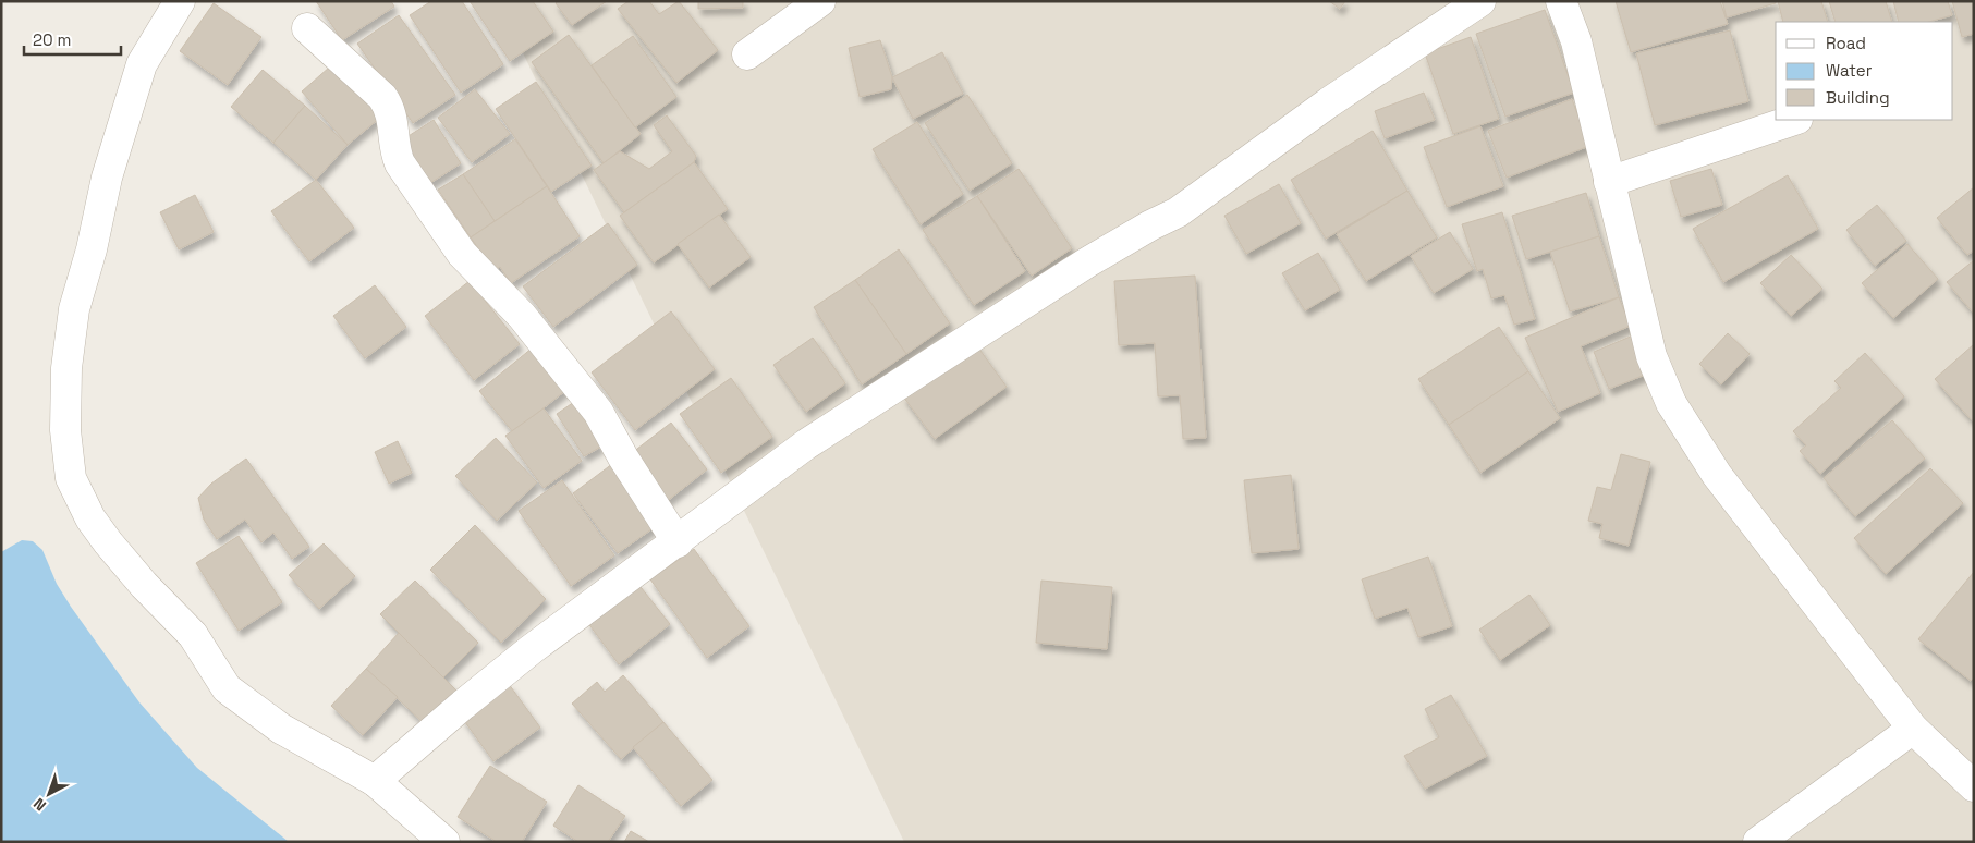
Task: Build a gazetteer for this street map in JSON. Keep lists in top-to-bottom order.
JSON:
{
  "legend": ["Road", "Water", "Building"],
  "scale_bar": "20 m",
  "north": "bottom left"
}
